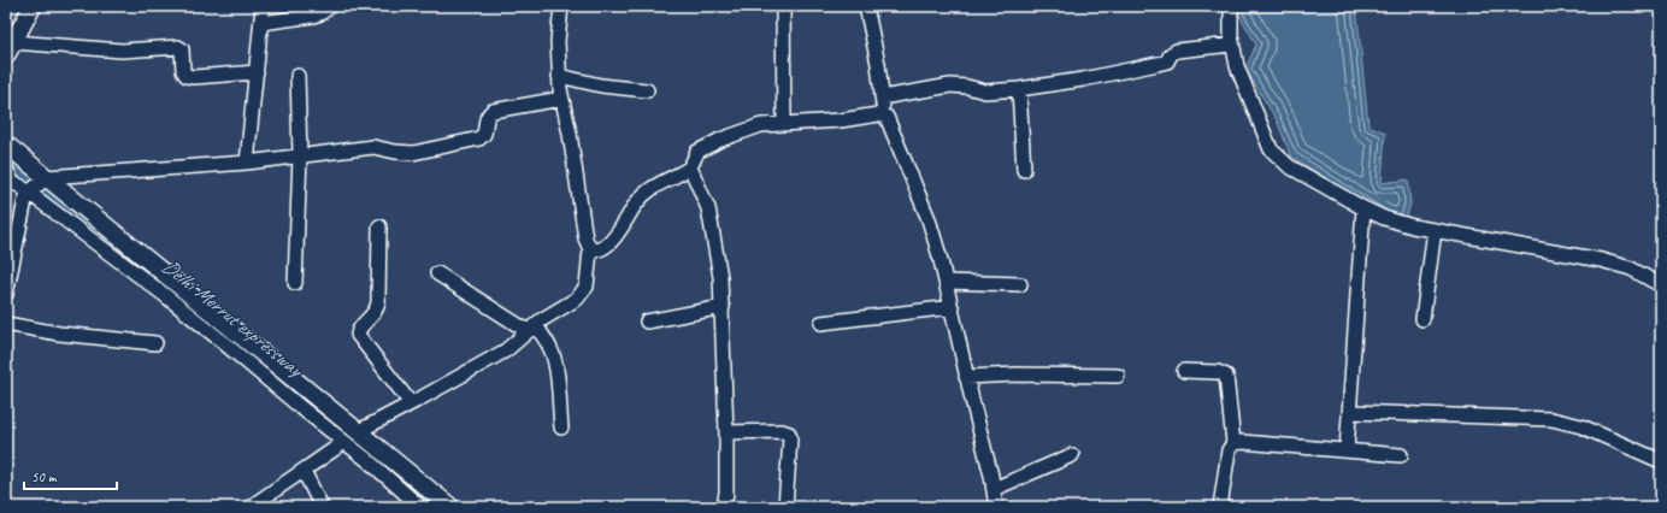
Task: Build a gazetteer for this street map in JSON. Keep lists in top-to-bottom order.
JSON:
{
  "water": ["Delhi Merrut expressway"],
  "scale_bar": "50 m"
}
